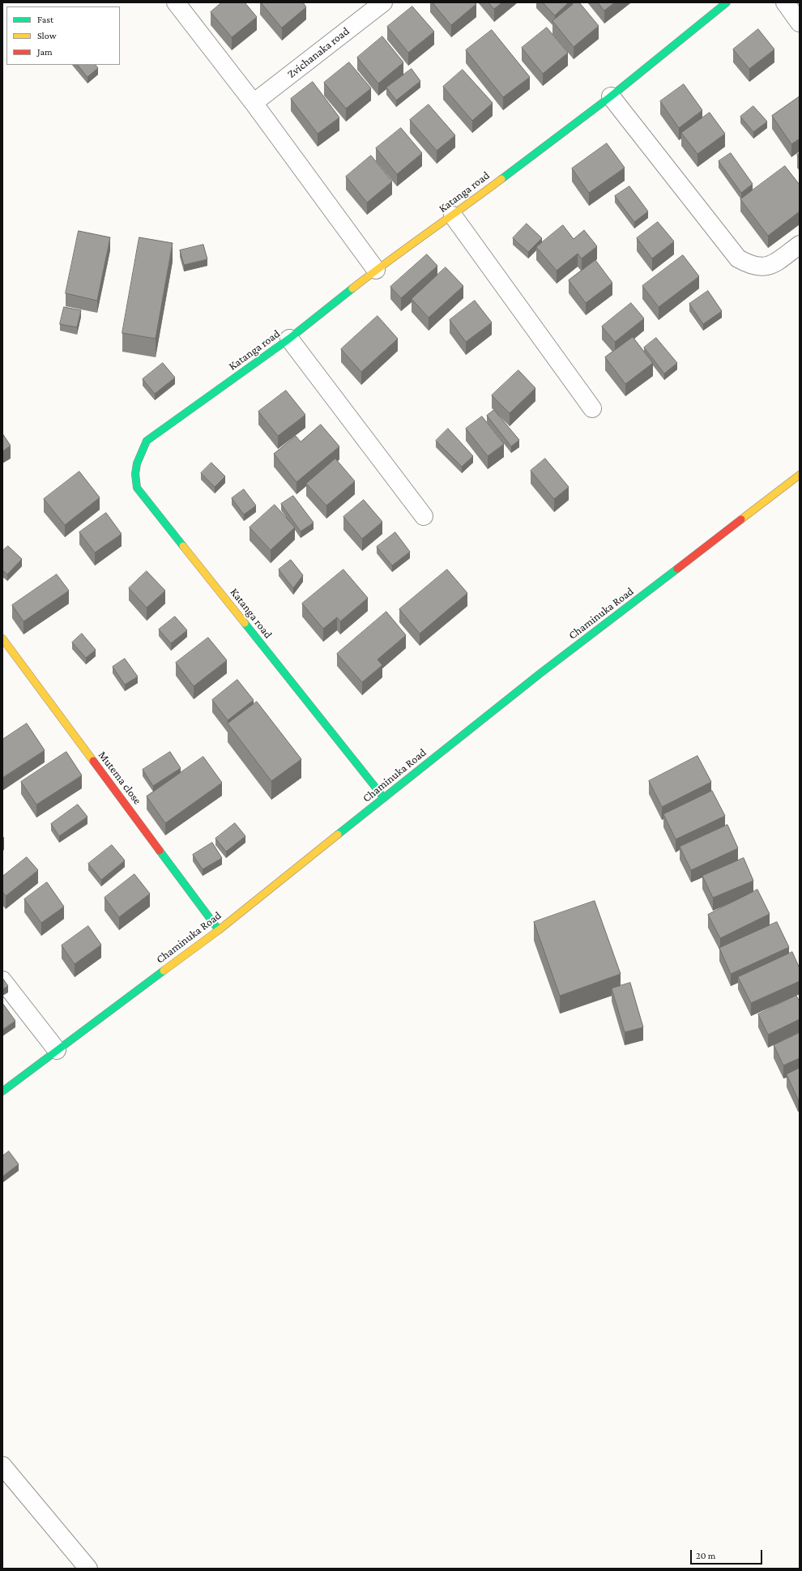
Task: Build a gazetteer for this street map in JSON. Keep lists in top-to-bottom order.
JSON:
{
  "streets": {
    "street": [
      "Zvichanaka road",
      "Katanga road",
      "Chaminuka Road",
      "Mutema close"
    ]
  },
  "crossings": [
    ["Katanga road", "Chaminuka Road"],
    ["Chaminuka Road", "Mutema close"]
  ],
  "legend": ["Fast", "Slow", "Jam"],
  "scale_bar": "20 m"
}
